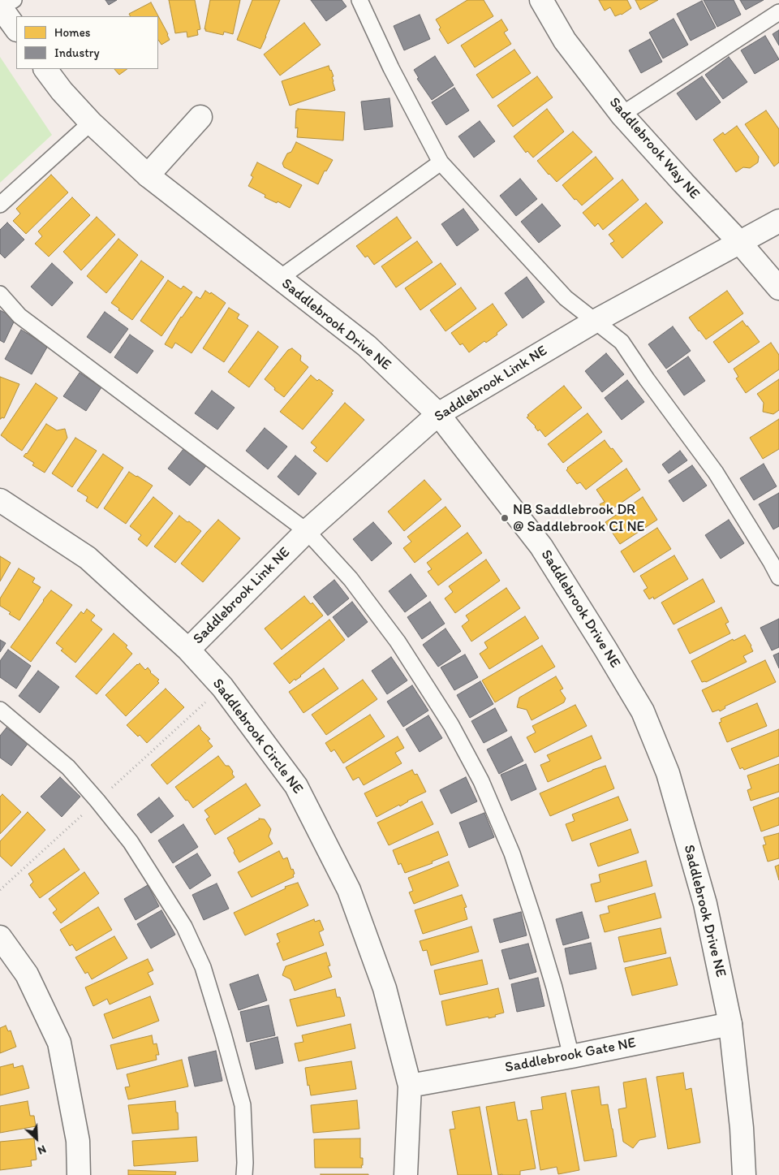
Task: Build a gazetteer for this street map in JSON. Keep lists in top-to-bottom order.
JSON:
{
  "streets": {
    "street": [
      "Saddlebrook Way NE",
      "Saddlebrook Drive NE",
      "Saddlebrook Link NE",
      "Saddlebrook Circle NE",
      "Saddlebrook Gate NE"
    ]
  },
  "crossings": [
    ["Saddlebrook Way NE", "Saddlebrook Link NE"],
    ["Saddlebrook Drive NE", "Saddlebrook Link NE"],
    ["Saddlebrook Drive NE", "Saddlebrook Gate NE"],
    ["Saddlebrook Link NE", "Saddlebrook Circle NE"],
    ["Saddlebrook Circle NE", "Saddlebrook Gate NE"]
  ],
  "places": ["NB Saddlebrook DR @ Saddlebrook CI NE"],
  "legend": ["Homes", "Industry"],
  "north": "bottom right"
}
